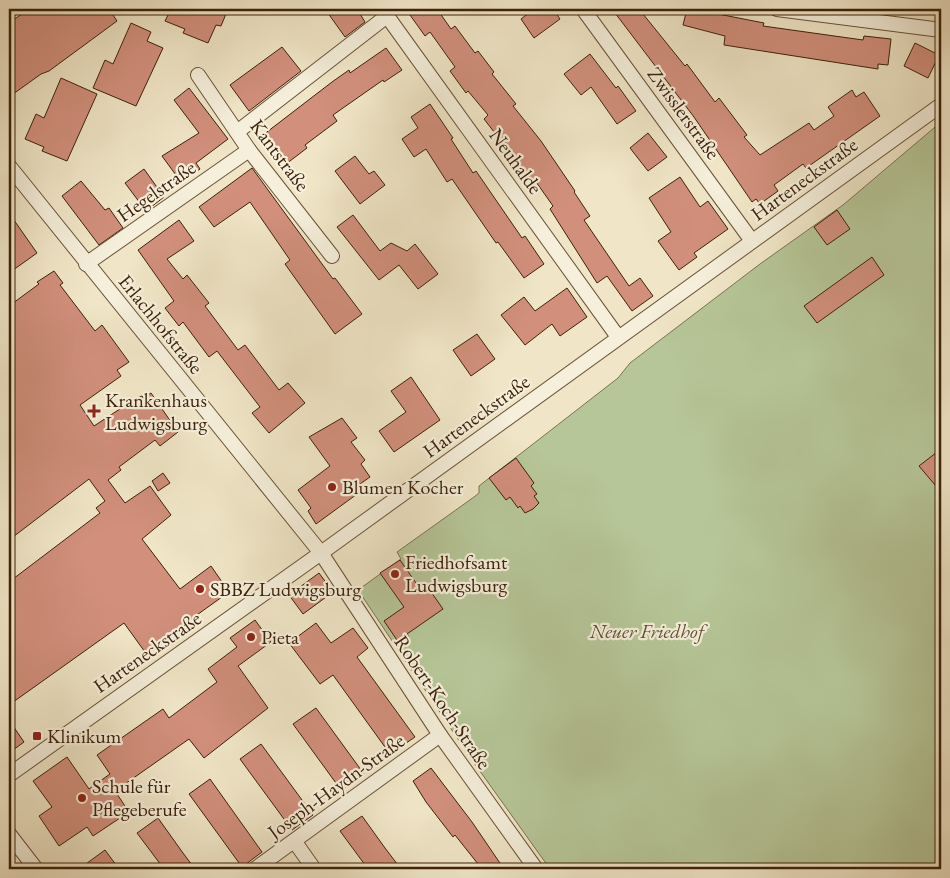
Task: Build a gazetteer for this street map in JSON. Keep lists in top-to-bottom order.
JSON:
{
  "streets": {
    "street": [
      "Zwisslerstraße",
      "Kantstraße",
      "Neuhalde",
      "Harteneckstraße",
      "Hegelstraße",
      "Erlachhofstraße",
      "Robert-Koch-Straße",
      "Joseph-Haydn-Straße"
    ]
  },
  "crossings": [
    ["Zwisslerstraße", "Harteneckstraße"],
    ["Kantstraße", "Hegelstraße"],
    ["Neuhalde", "Harteneckstraße"],
    ["Harteneckstraße", "Erlachhofstraße"],
    ["Harteneckstraße", "Robert-Koch-Straße"],
    ["Hegelstraße", "Erlachhofstraße"],
    ["Erlachhofstraße", "Robert-Koch-Straße"],
    ["Robert-Koch-Straße", "Joseph-Haydn-Straße"]
  ],
  "parks": ["Neuer Friedhof"],
  "places": {
    "health": ["Krankenhaus Ludwigsburg"],
    "other": [
      "Blumen Kocher",
      "Friedhofsamt Ludwigsburg",
      "SBBZ Ludwigsburg",
      "Pieta",
      "Schule für Pflegeberufe"
    ],
    "transit": ["Klinikum"]
  }
}
